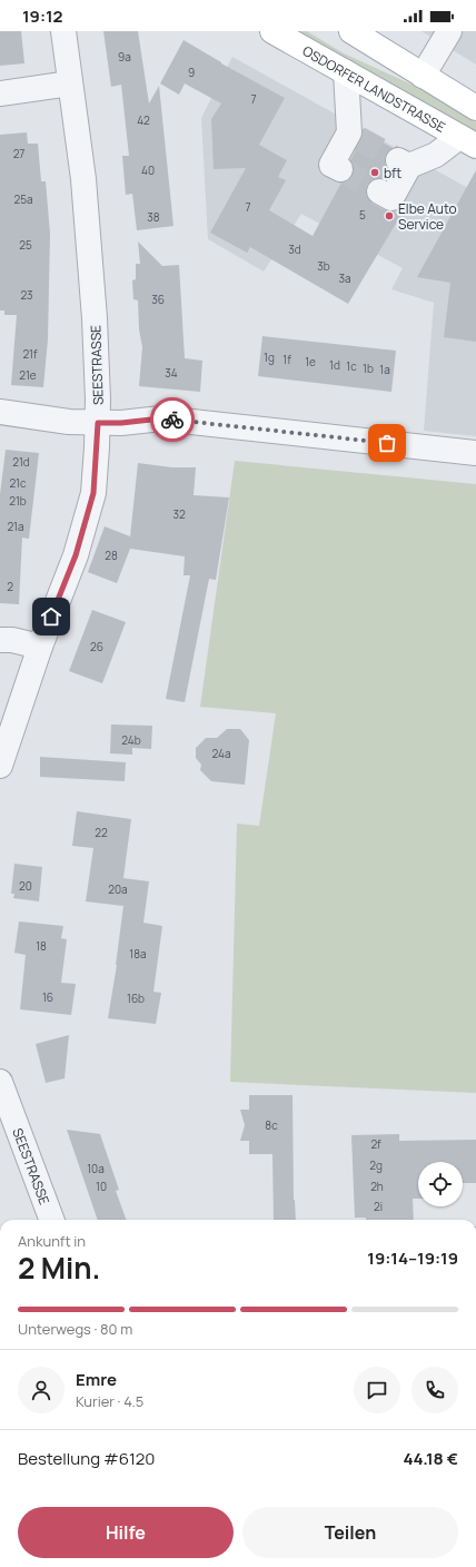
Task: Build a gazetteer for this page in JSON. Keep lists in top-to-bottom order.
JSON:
{
  "streets": {
    "main road": ["OSDORFER LANDSTRASSE"],
    "street": ["SEESTRASSE"]
  },
  "places": ["bft", "Elbe Auto Service"],
  "house_numbers": [
    "9a",
    "9",
    "7",
    "42",
    "27",
    "40",
    "25a",
    "7",
    "5",
    "38",
    "25",
    "3d",
    "3b",
    "3a",
    "23",
    "36",
    "21f",
    "1g",
    "1f",
    "1e",
    "1d",
    "1c",
    "1b",
    "1a",
    "34",
    "21e",
    "21d",
    "21c",
    "21b",
    "32",
    "21a",
    "28",
    "2",
    "26",
    "24b",
    "24a",
    "22",
    "20",
    "20a",
    "18",
    "18a",
    "16",
    "16b",
    "8c",
    "2f",
    "2g",
    "10a",
    "10",
    "2h",
    "2i"
  ],
  "page": {
    "status": "19:12",
    "heading": ["2 Min.", "Ankunft in", "19:14–19:19"],
    "panel": [
      "Emre",
      "Kurier · 4.5",
      "Bestellung #6120",
      "44.18 €"
    ],
    "bar": "Unterwegs · 80 m",
    "buttons": ["Hilfe", "Teilen"]
  }
}
